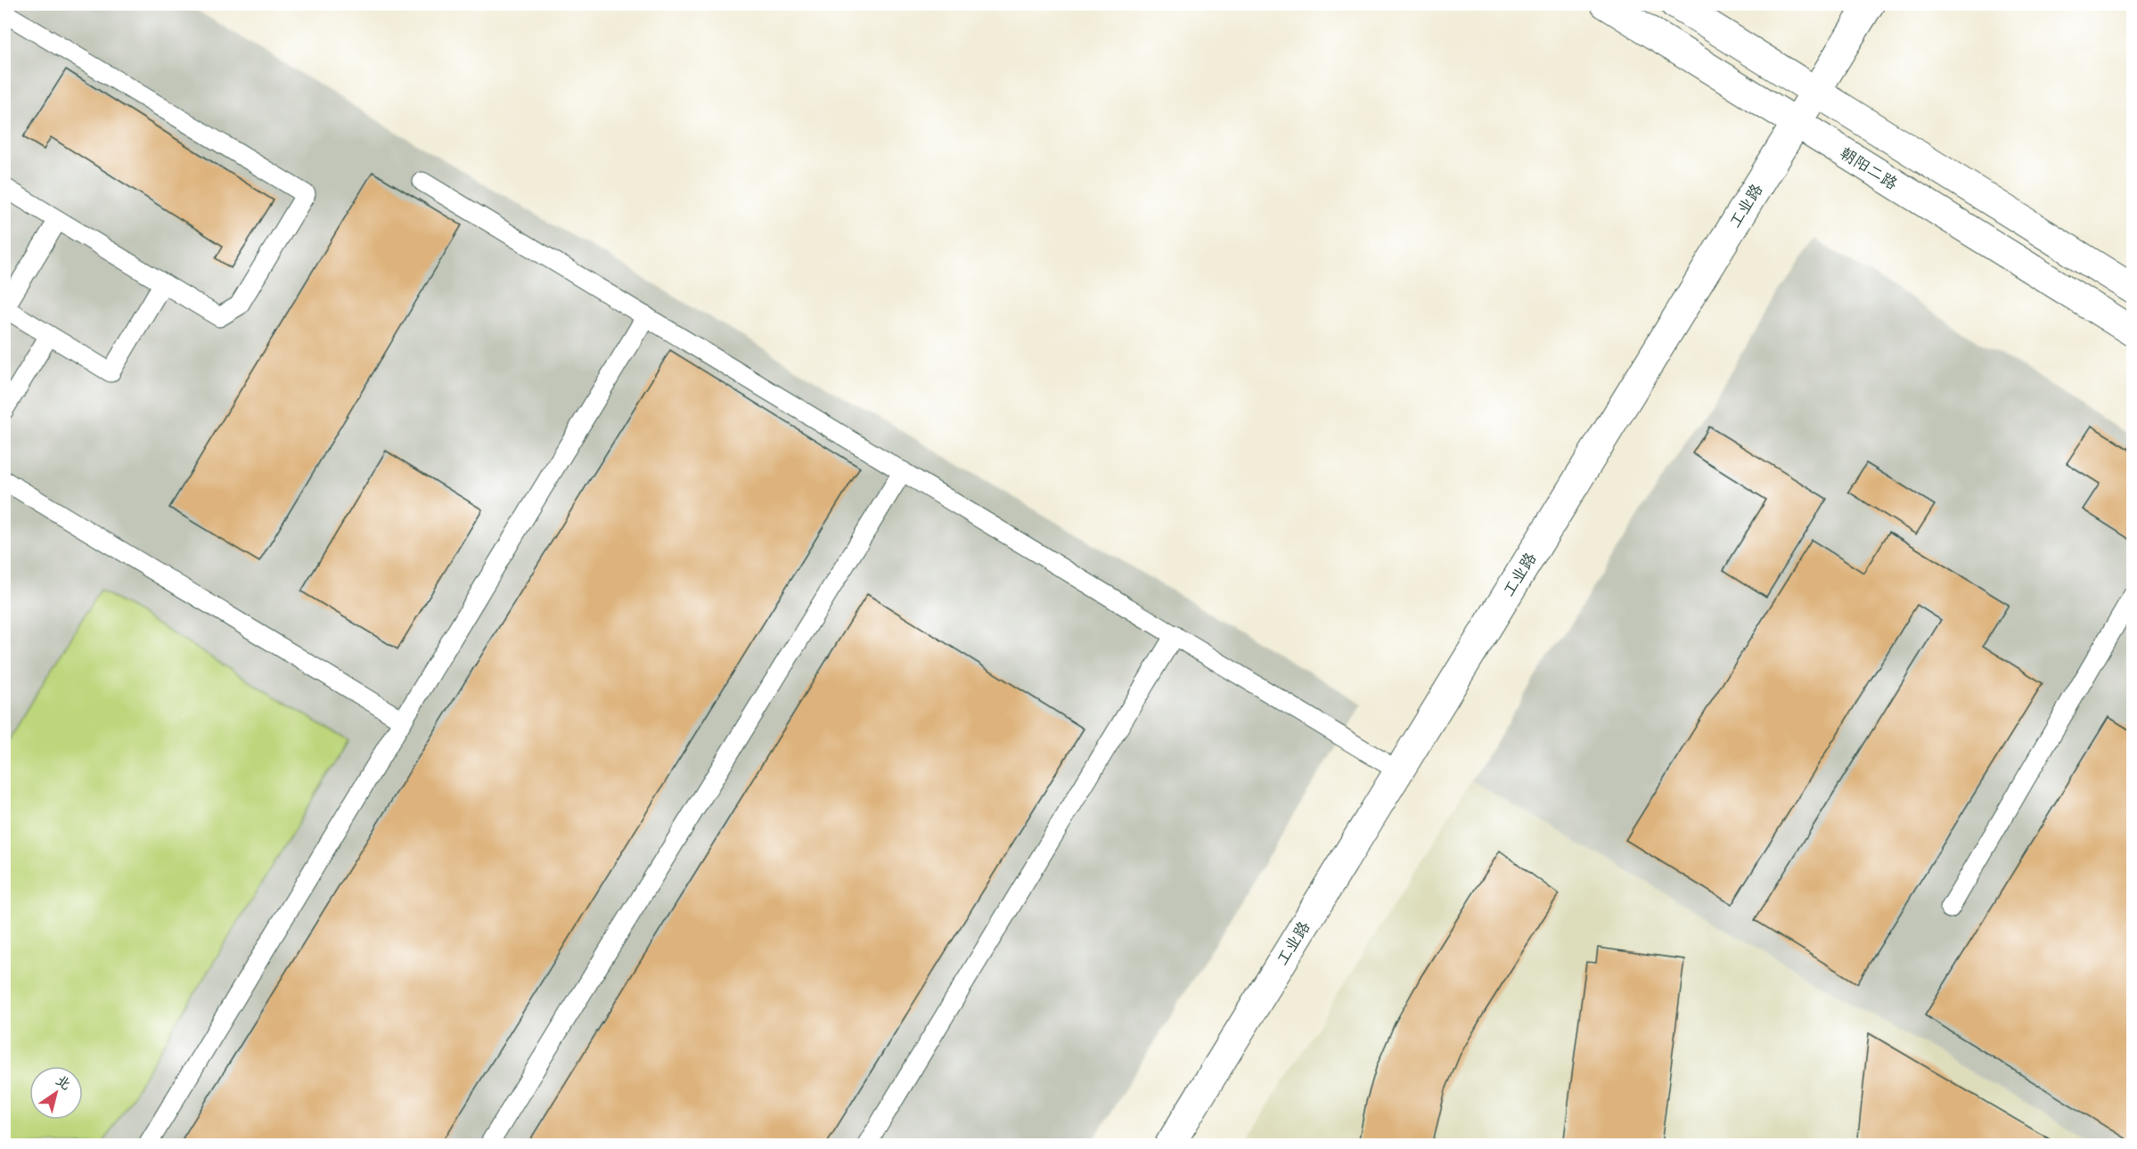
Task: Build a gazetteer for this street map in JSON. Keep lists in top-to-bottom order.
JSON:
{
  "streets": {
    "street": ["朝阳二路", "工业路"]
  },
  "crossings": [
    ["朝阳二路", "工业路"]
  ],
  "north": "top right"
}
